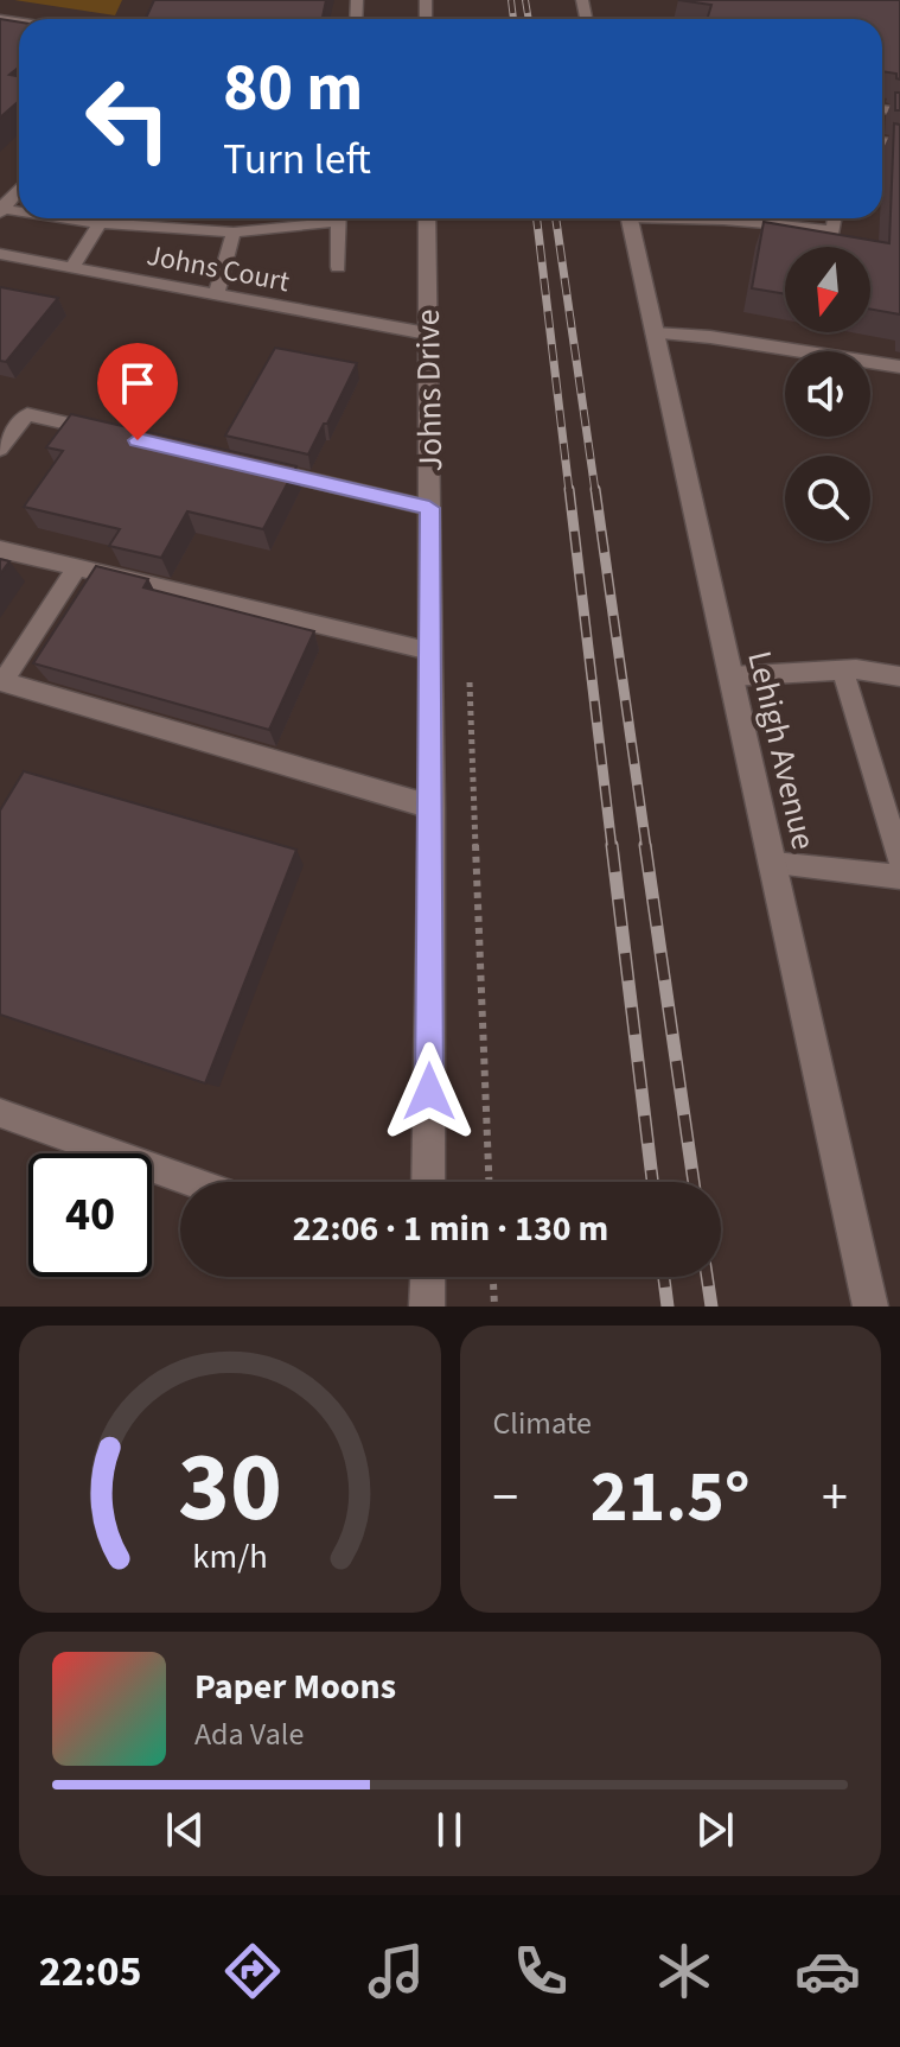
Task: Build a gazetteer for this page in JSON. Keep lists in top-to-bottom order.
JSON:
{
  "streets": {
    "street": ["Johns Drive", "Lehigh Avenue"],
    "lane": ["Johns Court"]
  },
  "crossings": [
    ["Johns Court", "Johns Drive"]
  ],
  "north": "bottom",
  "page": {
    "turn": ["80 m", "Turn left"],
    "limit": "40",
    "trip": "22:06 · 1 min · 130 m",
    "tile": "Climate",
    "heat": ["−", "21.5°", "+"],
    "song": ["Paper Moons", "Ada Vale"],
    "tabs": "22:05",
    "gauge": ["30", "km/h"]
  }
}
